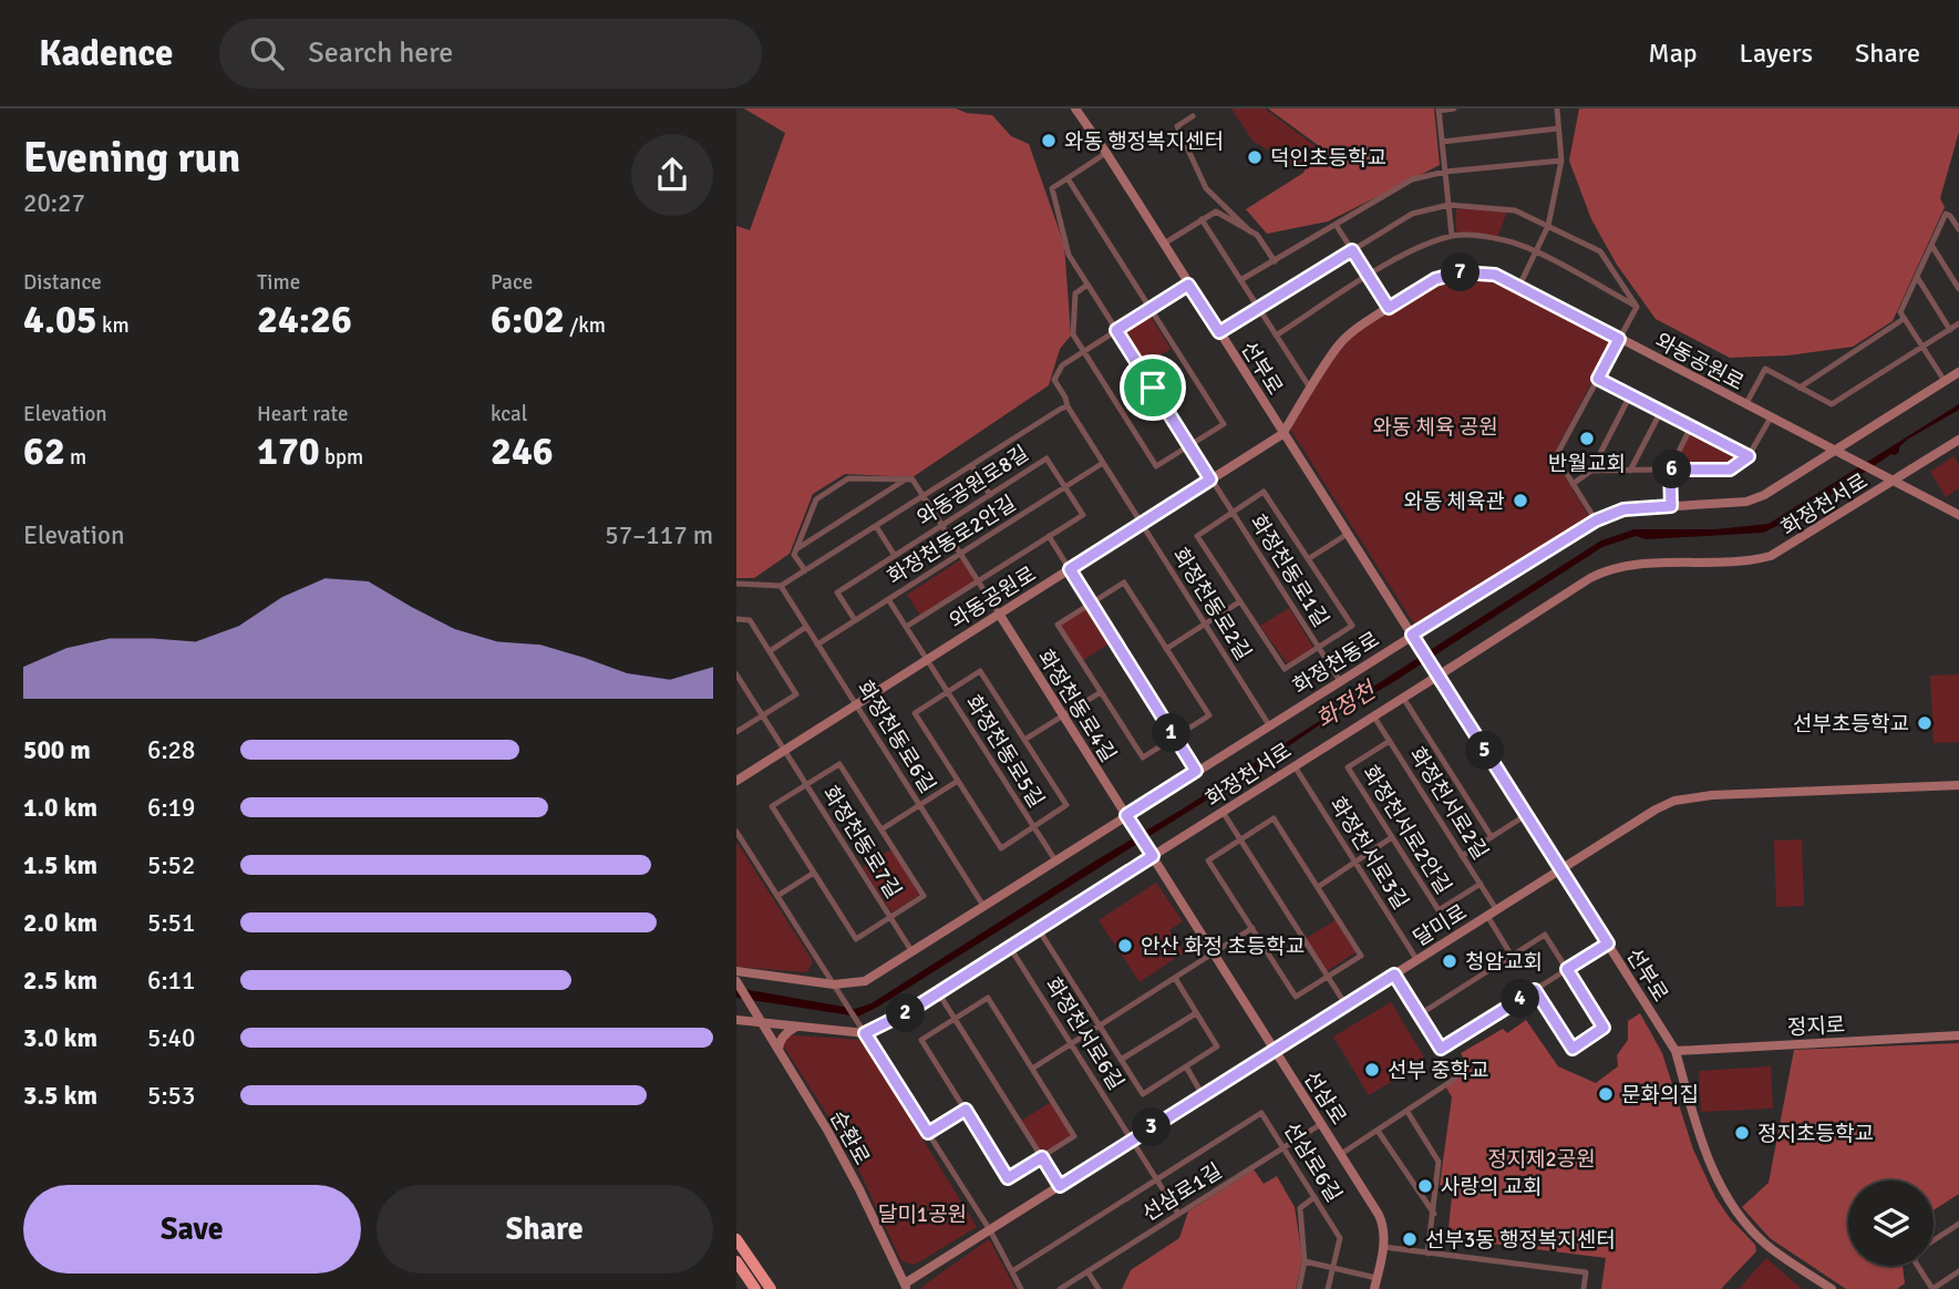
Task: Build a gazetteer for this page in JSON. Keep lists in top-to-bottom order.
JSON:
{
  "streets": {
    "street": [
      "와동공원로",
      "선부로",
      "와동공원로8길",
      "화정천서로",
      "화정천동로2안길",
      "화정천동로1길",
      "화정천동로2길",
      "화정천동로",
      "화정천동로4길",
      "화정천동로6길",
      "화정천동로5길",
      "화정천서로2길",
      "화정천서로2안길",
      "화정천동로7길",
      "화정천서로3길",
      "달미로",
      "정지로",
      "화정천서로6길",
      "선삼로",
      "순환로",
      "선삼로6길",
      "선삼로1길"
    ]
  },
  "crossings": [
    ["와동공원로", "선부로"],
    ["와동공원로", "화정천서로"],
    ["와동공원로", "화정천동로1길"],
    ["와동공원로", "화정천동로2길"],
    ["와동공원로", "화정천동로"],
    ["와동공원로", "화정천동로4길"],
    ["와동공원로", "화정천동로6길"],
    ["와동공원로", "화정천동로5길"],
    ["와동공원로", "화정천동로7길"],
    ["선부로", "화정천서로"],
    ["선부로", "화정천동로"],
    ["선부로", "달미로"],
    ["선부로", "정지로"],
    ["와동공원로8길", "화정천동로2안길"],
    ["화정천서로", "화정천서로2길"],
    ["화정천서로", "화정천서로3길"],
    ["화정천서로", "화정천서로6길"],
    ["화정천서로", "선삼로"],
    ["화정천동로2안길", "화정천동로2길"],
    ["화정천동로2안길", "화정천동로6길"],
    ["화정천동로1길", "화정천동로"],
    ["화정천동로2길", "화정천동로"],
    ["화정천동로", "화정천동로4길"],
    ["화정천동로", "화정천동로6길"],
    ["화정천동로", "화정천동로5길"],
    ["화정천동로", "화정천동로7길"],
    ["화정천동로4길", "선삼로"],
    ["화정천서로2길", "화정천서로2안길"],
    ["화정천서로2길", "달미로"],
    ["화정천서로3길", "달미로"],
    ["달미로", "화정천서로6길"],
    ["달미로", "선삼로"],
    ["달미로", "순환로"],
    ["화정천서로6길", "선삼로6길"],
    ["화정천서로6길", "선삼로1길"],
    ["선삼로", "선삼로1길"],
    ["선삼로6길", "선삼로1길"]
  ],
  "water": ["화정천"],
  "parks": ["와동 체육 공원", "정지제2공원", "달미1공원"],
  "places": [
    "와동 행정복지센터",
    "덕인초등학교",
    "반월교회",
    "와동 체육관",
    "선부초등학교",
    "안산 화정 초등학교",
    "청암교회",
    "선부 중학교",
    "문화의집",
    "정지초등학교",
    "사랑의 교회",
    "선부3동 행정복지센터"
  ],
  "page": {
    "header": "Kadence",
    "search": "Search here",
    "nav": ["Map", "Layers", "Share"],
    "heading": ["Evening run", "20:27"],
    "stats": [
      ["Distance", "4.05 km"],
      ["Time", "24:26"],
      ["Pace", "6:02 /km"],
      ["Elevation", "62 m"],
      ["Heart rate", "170 bpm"],
      ["kcal", "246"]
    ],
    "pins": [
      "7",
      "6",
      "1",
      "5",
      "4",
      "2",
      "3"
    ],
    "chart": ["Elevation", "57–117 m"],
    "list": [
      {
        "name": "500 m",
        "note": "6:28"
      },
      {
        "name": "1.0 km",
        "note": "6:19"
      },
      {
        "name": "1.5 km",
        "note": "5:52"
      },
      {
        "name": "2.0 km",
        "note": "5:51"
      },
      {
        "name": "2.5 km",
        "note": "6:11"
      },
      {
        "name": "3.0 km",
        "note": "5:40"
      },
      {
        "name": "3.5 km",
        "note": "5:53"
      }
    ],
    "buttons": ["Save", "Share"]
  }
}
